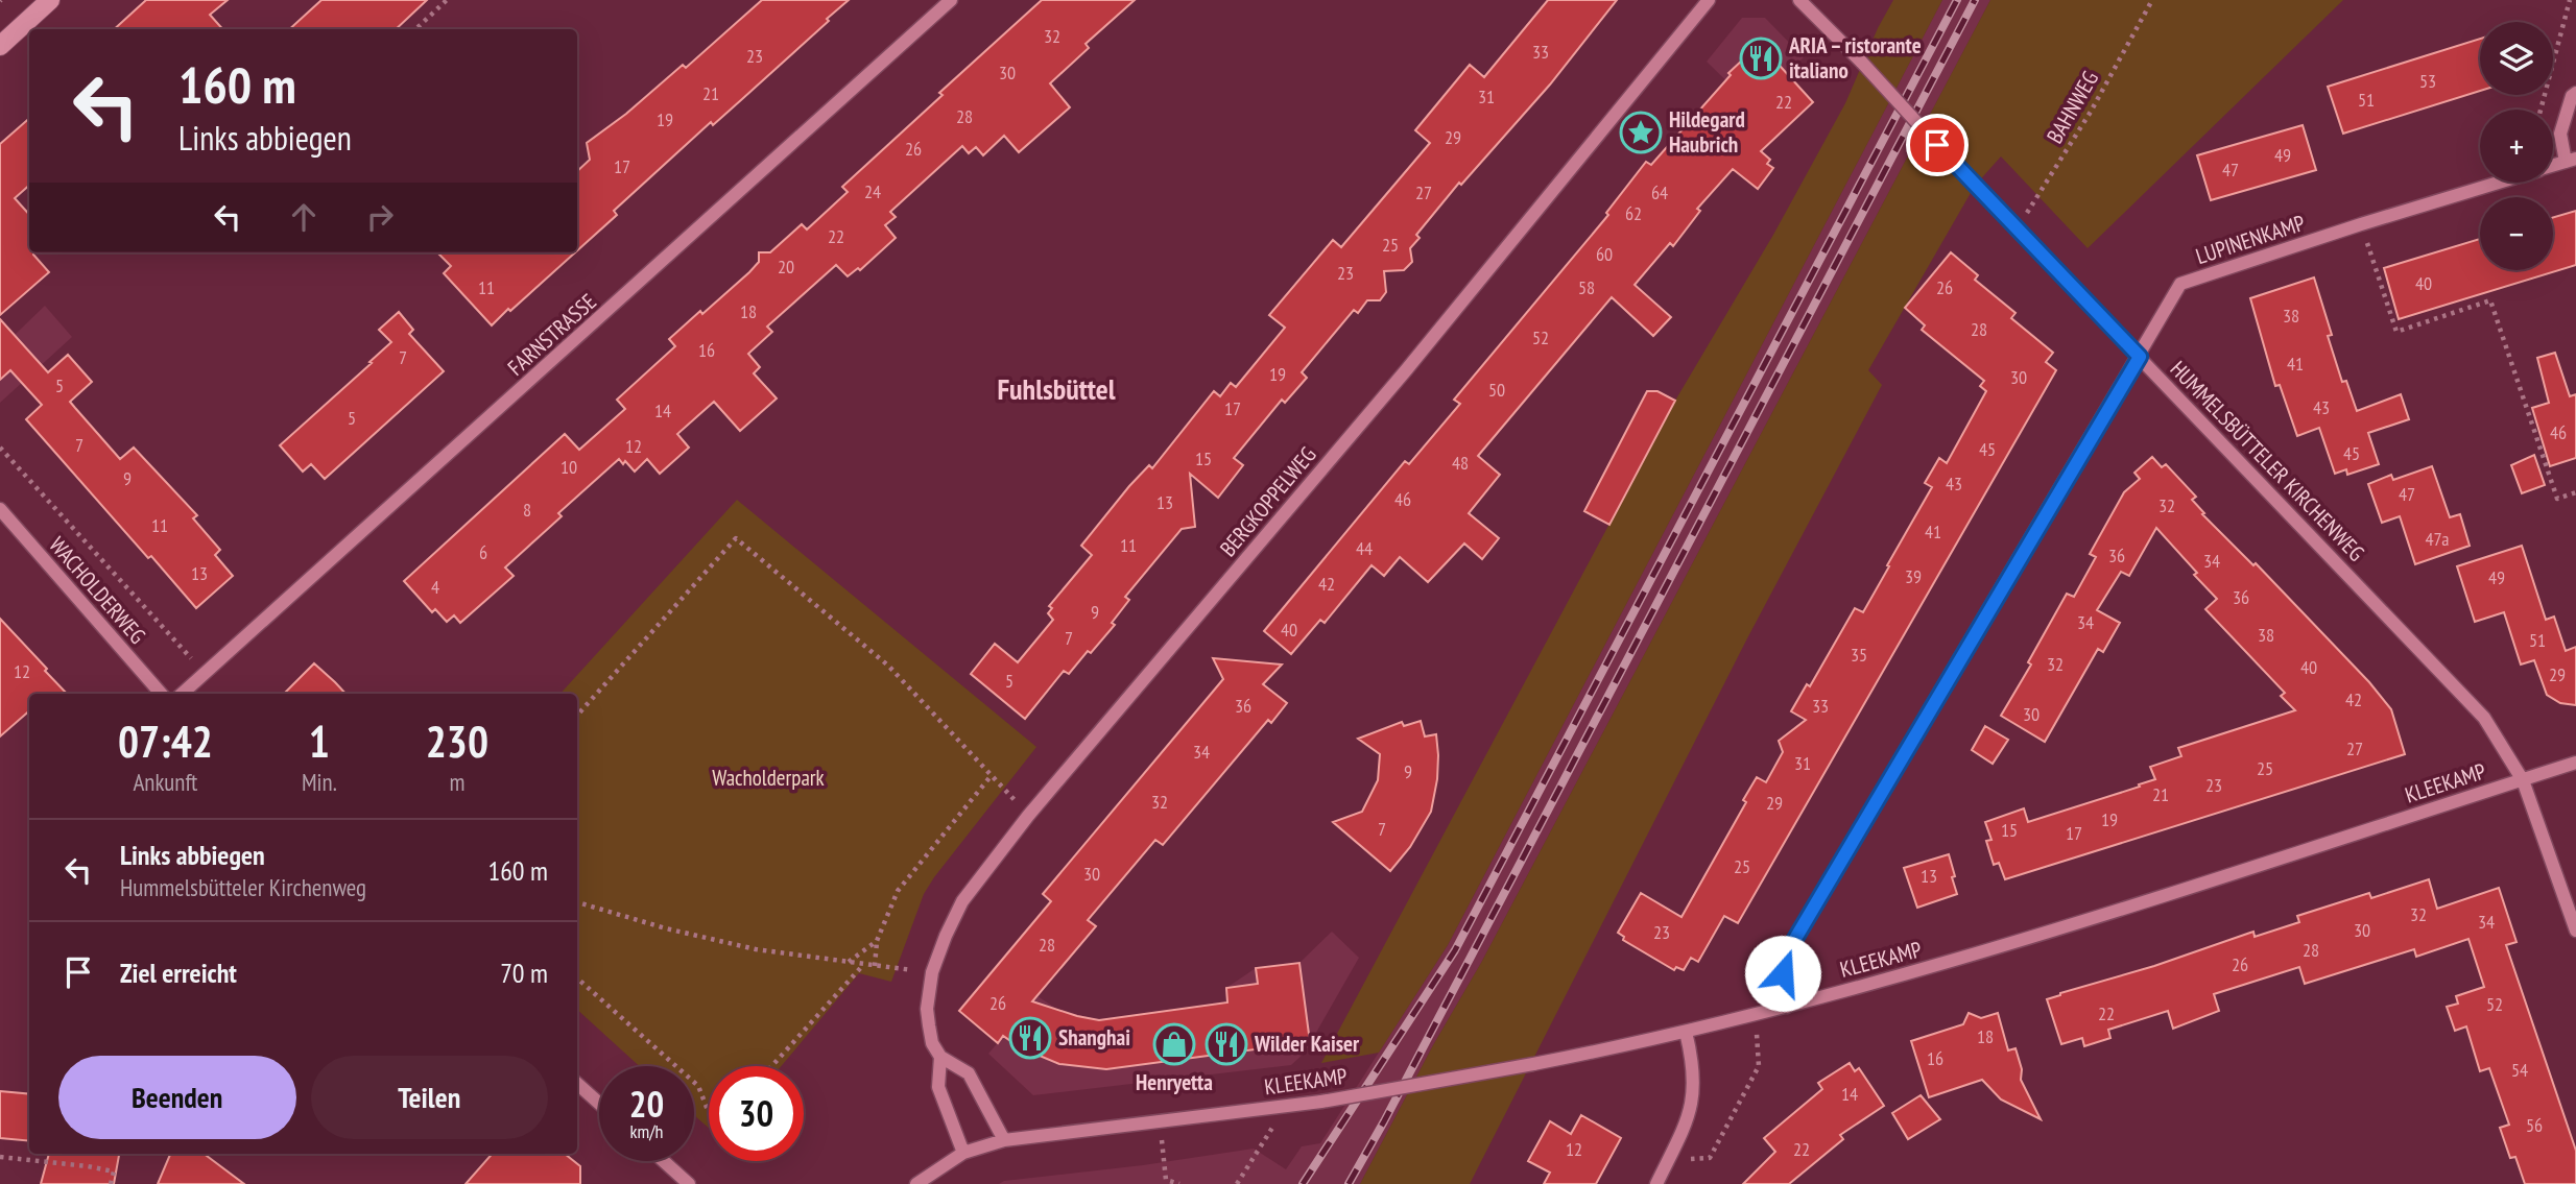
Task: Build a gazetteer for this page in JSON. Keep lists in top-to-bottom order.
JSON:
{
  "streets": {
    "street": [
      "LUPINENKAMP",
      "FARNSTRASSE",
      "HUMMELSBÜTTELER KIRCHENWEG",
      "BERGKOPPELWEG",
      "WACHOLDERWEG",
      "KLEEKAMP"
    ],
    "path": ["BAHNWEG"]
  },
  "crossings": [
    ["BAHNWEG", "HUMMELSBÜTTELER KIRCHENWEG"],
    ["LUPINENKAMP", "HUMMELSBÜTTELER KIRCHENWEG"],
    ["LUPINENKAMP", "KLEEKAMP"],
    ["HUMMELSBÜTTELER KIRCHENWEG", "KLEEKAMP"]
  ],
  "districts": ["Fuhlsbüttel"],
  "parks": ["Wacholderpark"],
  "places": {
    "restaurant": ["ARIA – ristorante italiano", "Shanghai", "Wilder Kaiser"],
    "place": ["Hildegard Haubrich"],
    "shop": ["Henryetta"]
  },
  "house_numbers": [
    "32",
    "33",
    "23",
    "30",
    "53",
    "21",
    "31",
    "51",
    "22",
    "28",
    "19",
    "29",
    "26",
    "49",
    "17",
    "47",
    "24",
    "27",
    "64",
    "62",
    "22",
    "25",
    "60",
    "20",
    "23",
    "40",
    "11",
    "58",
    "26",
    "18",
    "38",
    "28",
    "52",
    "16",
    "7",
    "41",
    "19",
    "30",
    "5",
    "50",
    "43",
    "17",
    "14",
    "5",
    "46",
    "7",
    "12",
    "45",
    "45",
    "15",
    "48",
    "10",
    "9",
    "43",
    "47",
    "46",
    "13",
    "32",
    "8",
    "11",
    "41",
    "47a",
    "11",
    "44",
    "6",
    "36",
    "34",
    "13",
    "39",
    "49",
    "42",
    "4",
    "36",
    "9",
    "34",
    "40",
    "38",
    "7",
    "51",
    "35",
    "32",
    "40",
    "12",
    "29",
    "5",
    "42",
    "36",
    "33",
    "30",
    "27",
    "34",
    "31",
    "25",
    "9",
    "23",
    "21",
    "32",
    "29",
    "19",
    "7",
    "15",
    "17",
    "25",
    "30",
    "13",
    "32",
    "34",
    "30",
    "23",
    "28",
    "28",
    "26",
    "26",
    "52",
    "22",
    "18",
    "16",
    "54",
    "14",
    "56",
    "12",
    "22"
  ],
  "page": {
    "map_buttons": ["+", "−"],
    "turn": ["160 m", "Links abbiegen"],
    "eta": [
      "07:42",
      "Ankunft",
      "1",
      "Min.",
      "230",
      "m"
    ],
    "list": [
      {
        "name": "Links abbiegen",
        "note": "Hummelsbütteler Kirchenweg",
        "value": "160 m"
      },
      {
        "name": "Ziel erreicht",
        "value": "70 m"
      }
    ],
    "buttons": ["Beenden", "Teilen"],
    "speed": "20 km/h",
    "limit": "30"
  }
}
